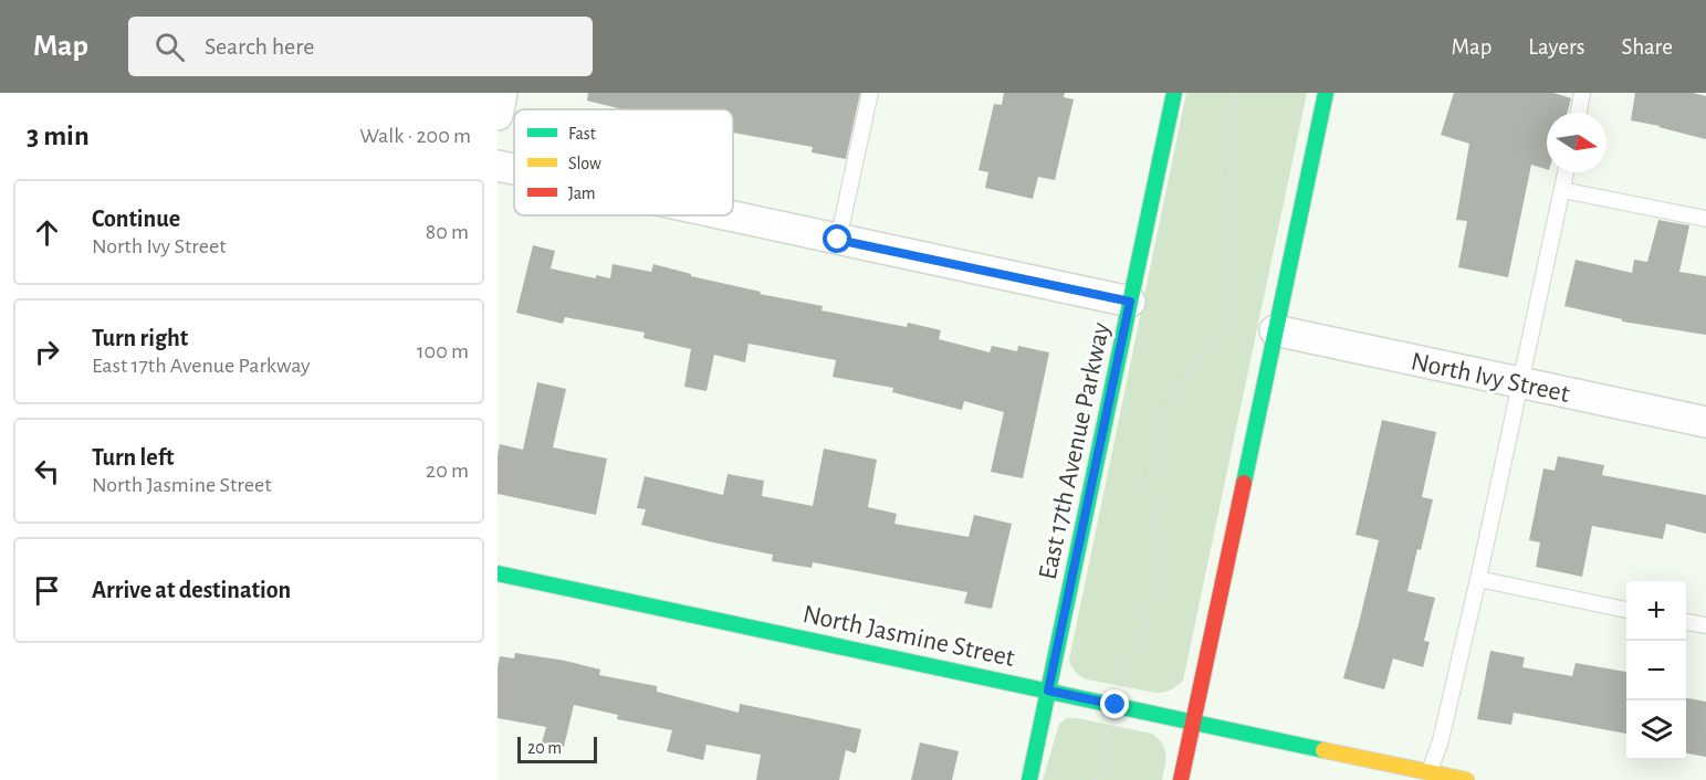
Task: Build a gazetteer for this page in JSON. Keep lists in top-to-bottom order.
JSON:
{
  "streets": {
    "main road": ["East 17th Avenue Parkway", "North Jasmine Street"],
    "street": ["North Ivy Street"]
  },
  "crossings": [
    ["East 17th Avenue Parkway", "North Jasmine Street"]
  ],
  "legend": ["Fast", "Slow", "Jam"],
  "scale_bar": "20 m",
  "north": "right",
  "page": {
    "header": "Map",
    "search": "Search here",
    "nav": ["Map", "Layers", "Share"],
    "heading": ["3 min", "Walk · 200 m"],
    "list": [
      ["Continue", "North Ivy Street", "80 m"],
      ["Turn right", "East 17th Avenue Parkway", "100 m"],
      ["Turn left", "North Jasmine Street", "20 m"],
      "Arrive at destination"
    ],
    "map_buttons": ["+", "−"],
    "scale": "20 m"
  }
}
